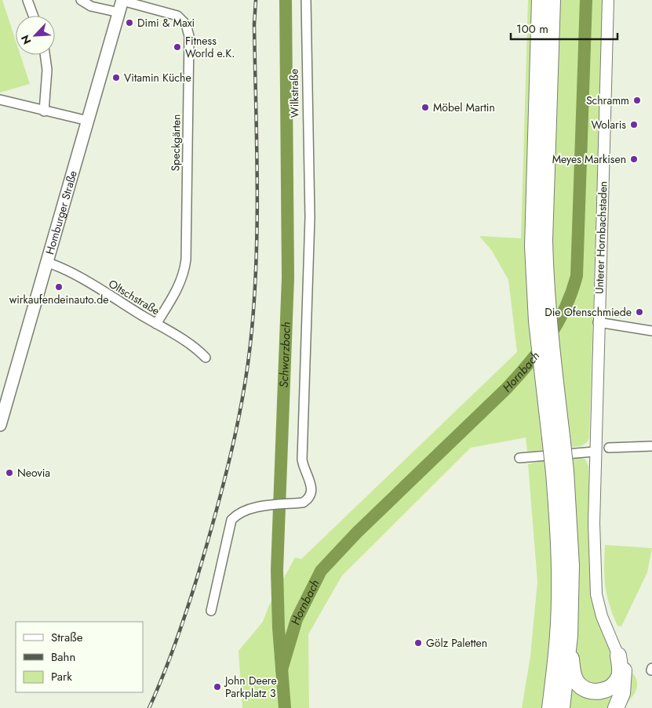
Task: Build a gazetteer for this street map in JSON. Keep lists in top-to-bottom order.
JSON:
{
  "streets": {
    "main road": ["Homburger Straße"],
    "street": [
      "Wilkstraße",
      "Speckgärten",
      "Unterer Hornbachstaden",
      "Oltschstraße"
    ]
  },
  "crossings": [
    ["Speckgärten", "Homburger Straße"],
    ["Speckgärten", "Oltschstraße"],
    ["Homburger Straße", "Oltschstraße"]
  ],
  "water": ["Schwarzbach", "Hornbach"],
  "places": [
    "Dimi & Maxi",
    "Fitness World e.K.",
    "Vitamin Küche",
    "Schramm",
    "Möbel Martin",
    "Wolaris",
    "Meyes Markisen",
    "wirkaufendeinauto.de",
    "Die Ofenschmiede",
    "Neovia",
    "Gölz Paletten",
    "John Deere Parkplatz 3"
  ],
  "legend": ["Straße", "Bahn", "Park"],
  "scale_bar": "100 m",
  "north": "bottom left"
}
